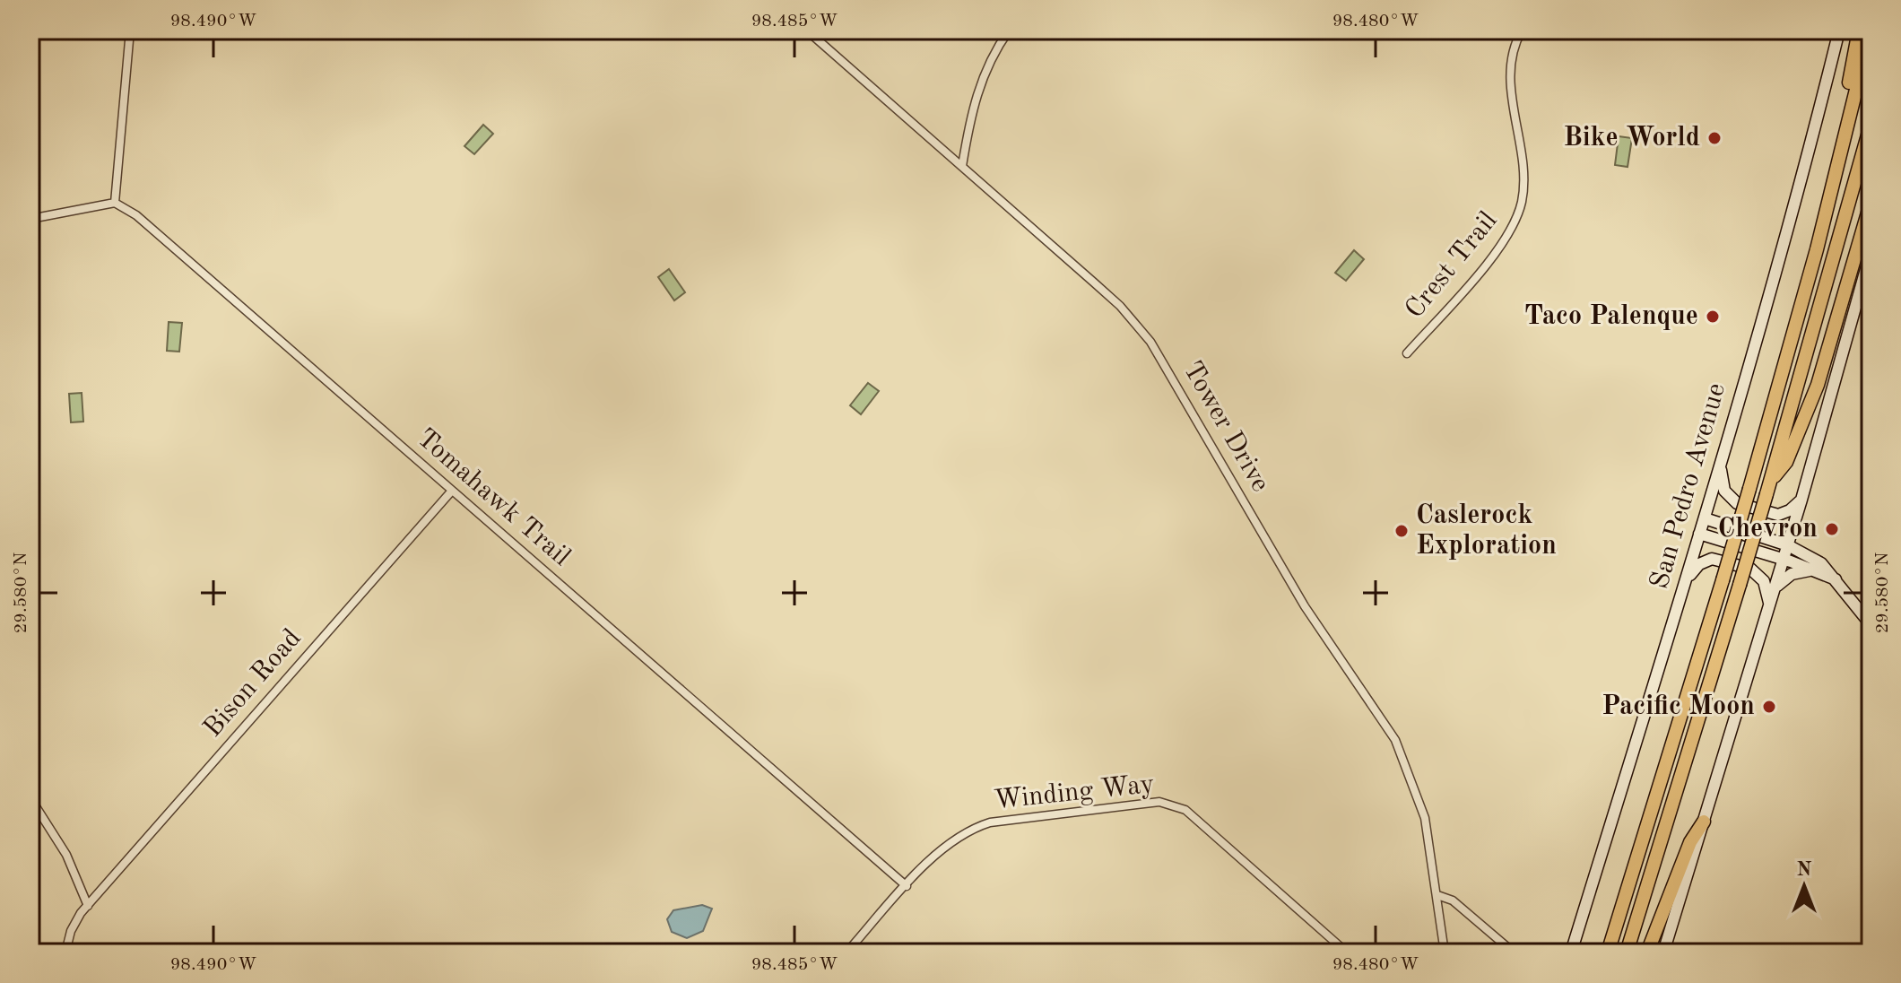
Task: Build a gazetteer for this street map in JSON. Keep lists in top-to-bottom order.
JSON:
{
  "streets": {
    "main road": ["San Pedro Avenue"],
    "street": [
      "Crest Trail",
      "Tower Drive",
      "Tomahawk Trail",
      "Bison Road",
      "Winding Way"
    ]
  },
  "crossings": [
    ["Tomahawk Trail", "Bison Road"],
    ["Tomahawk Trail", "Winding Way"]
  ],
  "places": [
    "Bike World",
    "Taco Palenque",
    "Chevron",
    "Caslerock Exploration",
    "Pacific Moon"
  ],
  "north": "top",
  "coordinates": [
    "98.490°W",
    "98.485°W",
    "98.480°W",
    "29.580°N"
  ]
}
